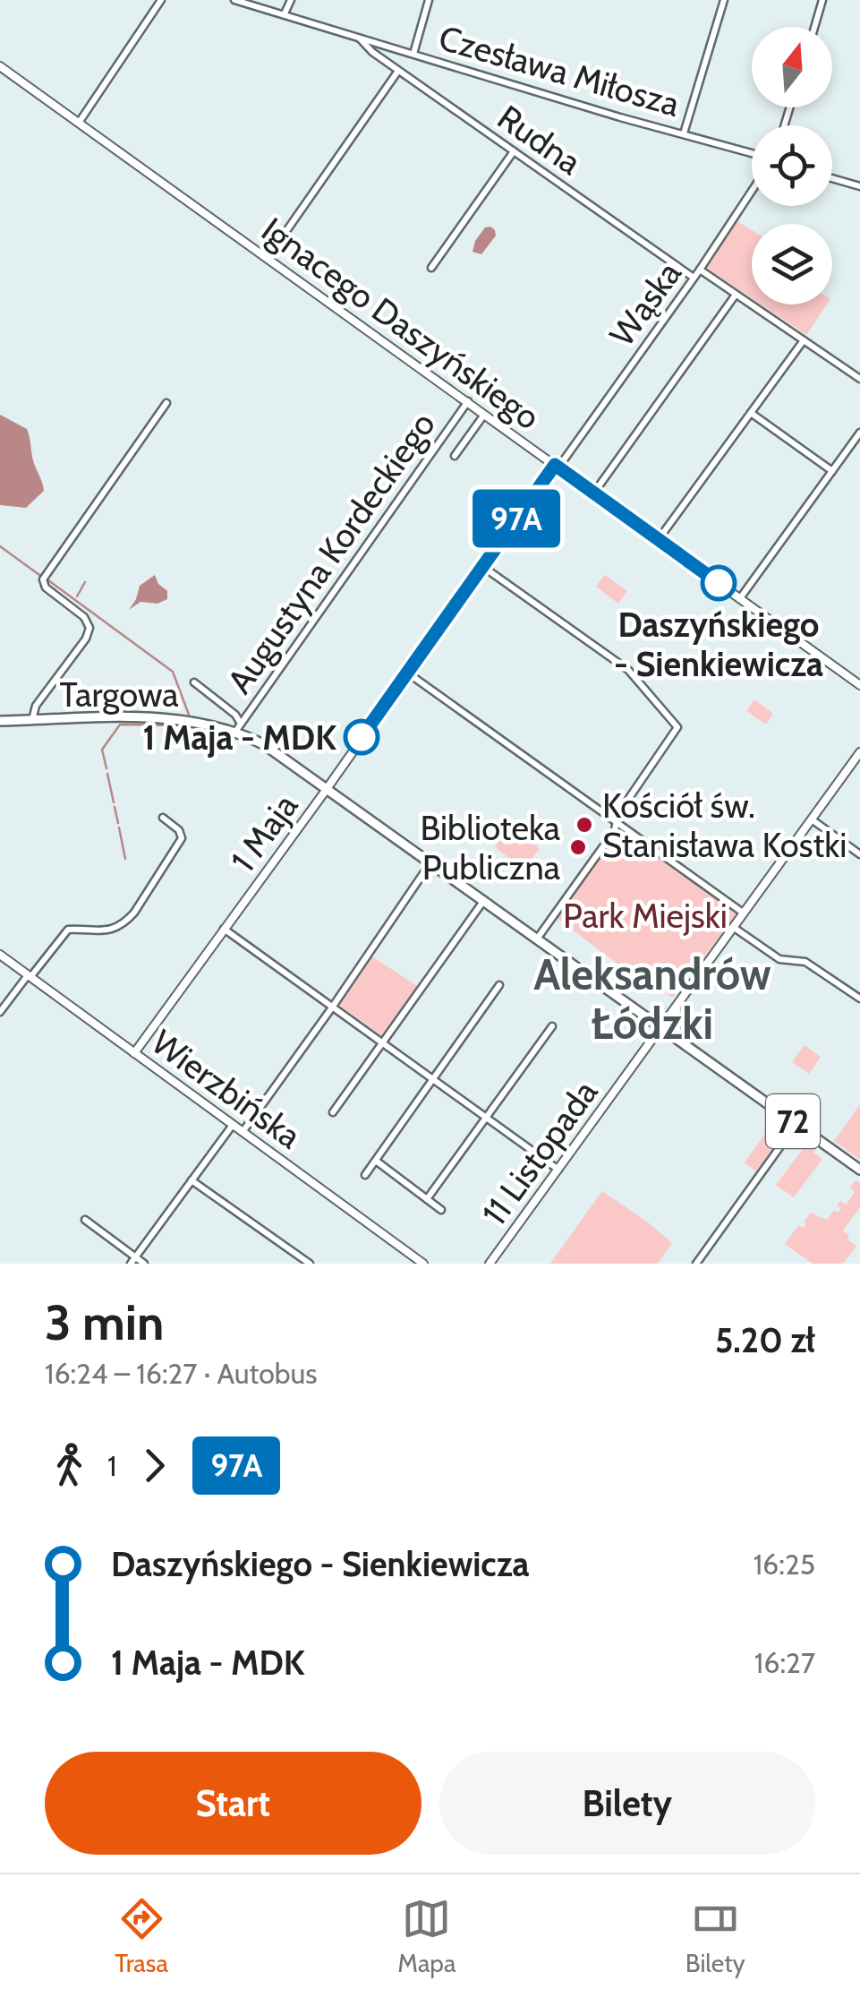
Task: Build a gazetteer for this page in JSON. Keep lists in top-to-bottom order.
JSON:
{
  "streets": {
    "main road": ["Targowa", "72"],
    "street": [
      "Czesława Miłosza",
      "Rudna",
      "Wąska",
      "Ignacego Daszyńskiego",
      "Augustyna Kordeckiego",
      "1 Maja",
      "Wierzbińska",
      "11 Listopada"
    ]
  },
  "crossings": [
    ["Czesława Miłosza", "Rudna"],
    ["Rudna", "Wąska"],
    ["Wąska", "Ignacego Daszyńskiego"],
    ["Wąska", "1 Maja"],
    ["Ignacego Daszyńskiego", "Augustyna Kordeckiego"],
    ["Ignacego Daszyńskiego", "1 Maja"],
    ["Augustyna Kordeckiego", "Targowa"],
    ["Augustyna Kordeckiego", "72"],
    ["Targowa", "72"],
    ["1 Maja", "Wierzbińska"],
    ["1 Maja", "72"],
    ["72", "11 Listopada"]
  ],
  "districts": ["Aleksandrów Łódzki"],
  "parks": ["Park Miejski"],
  "places": [
    "Daszyńskiego - Sienkiewicza",
    "1 Maja - MDK",
    "Kościół św. Stanisława Kostki",
    "Biblioteka Publiczna"
  ],
  "lines": ["bus line 97A"],
  "north": "top",
  "page": {
    "on_map": "97A",
    "heading": ["3 min", "16:24 – 16:27 · Autobus", "5.20 zł"],
    "legs": ["1", "97A"],
    "list": [
      {
        "name": "Daszyńskiego - Sienkiewicza",
        "value": "16:25"
      },
      {
        "name": "1 Maja - MDK",
        "value": "16:27"
      }
    ],
    "buttons": ["Start", "Bilety"],
    "tabs": ["Trasa", "Mapa", "Bilety"]
  }
}
